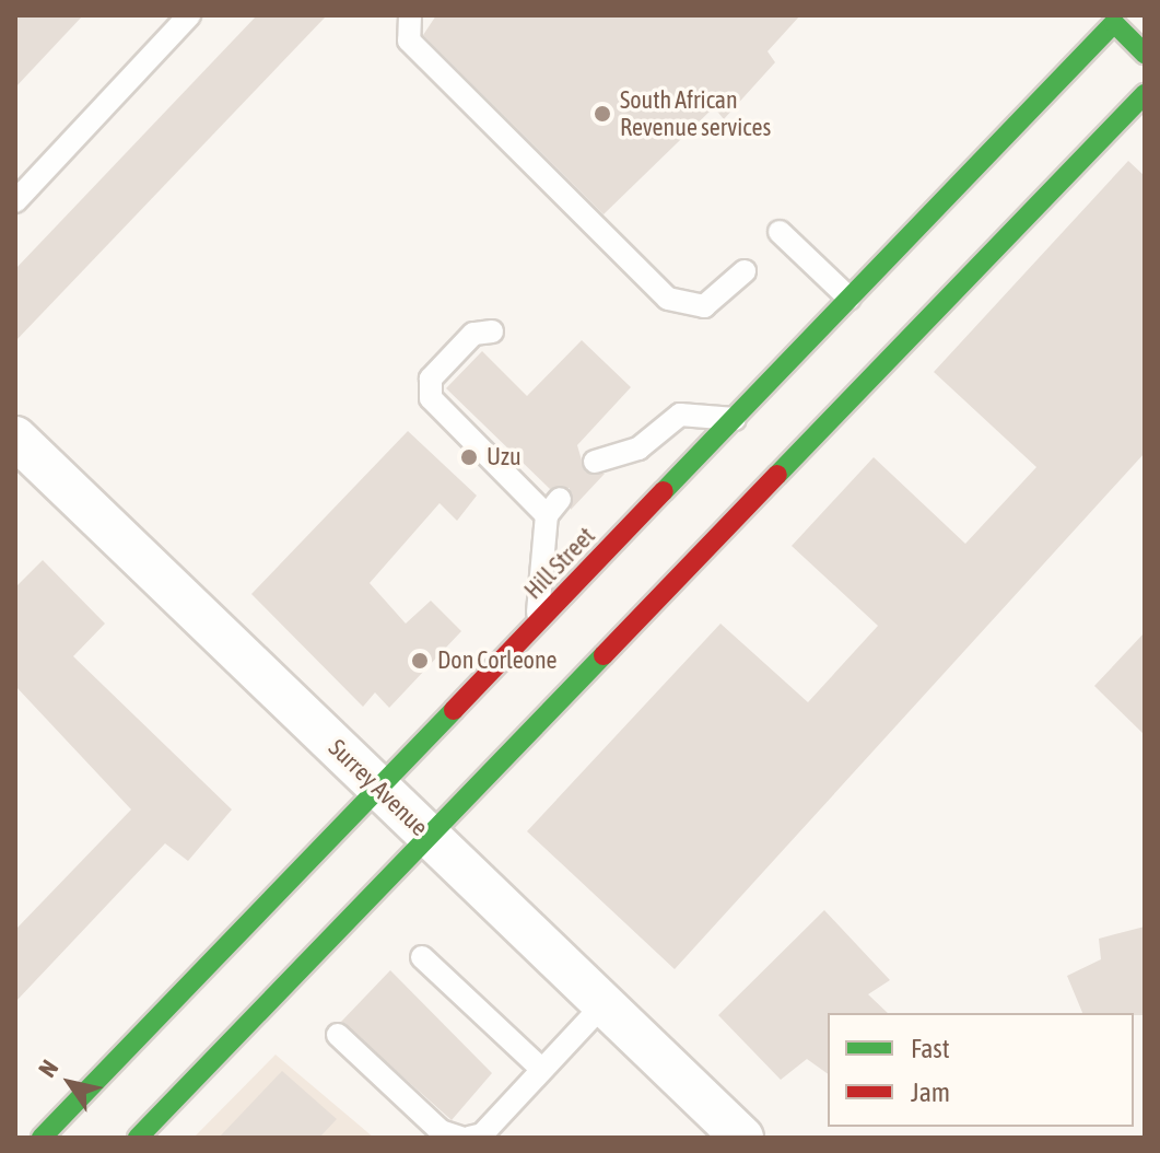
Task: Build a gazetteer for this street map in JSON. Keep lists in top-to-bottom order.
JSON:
{
  "streets": {
    "main road": ["Hill Street"],
    "street": ["Surrey Avenue"]
  },
  "crossings": [
    ["Hill Street", "Surrey Avenue"]
  ],
  "places": ["South African Revenue services", "Uzu", "Don Corleone"],
  "legend": ["Fast", "Jam"],
  "north": "top left"
}
